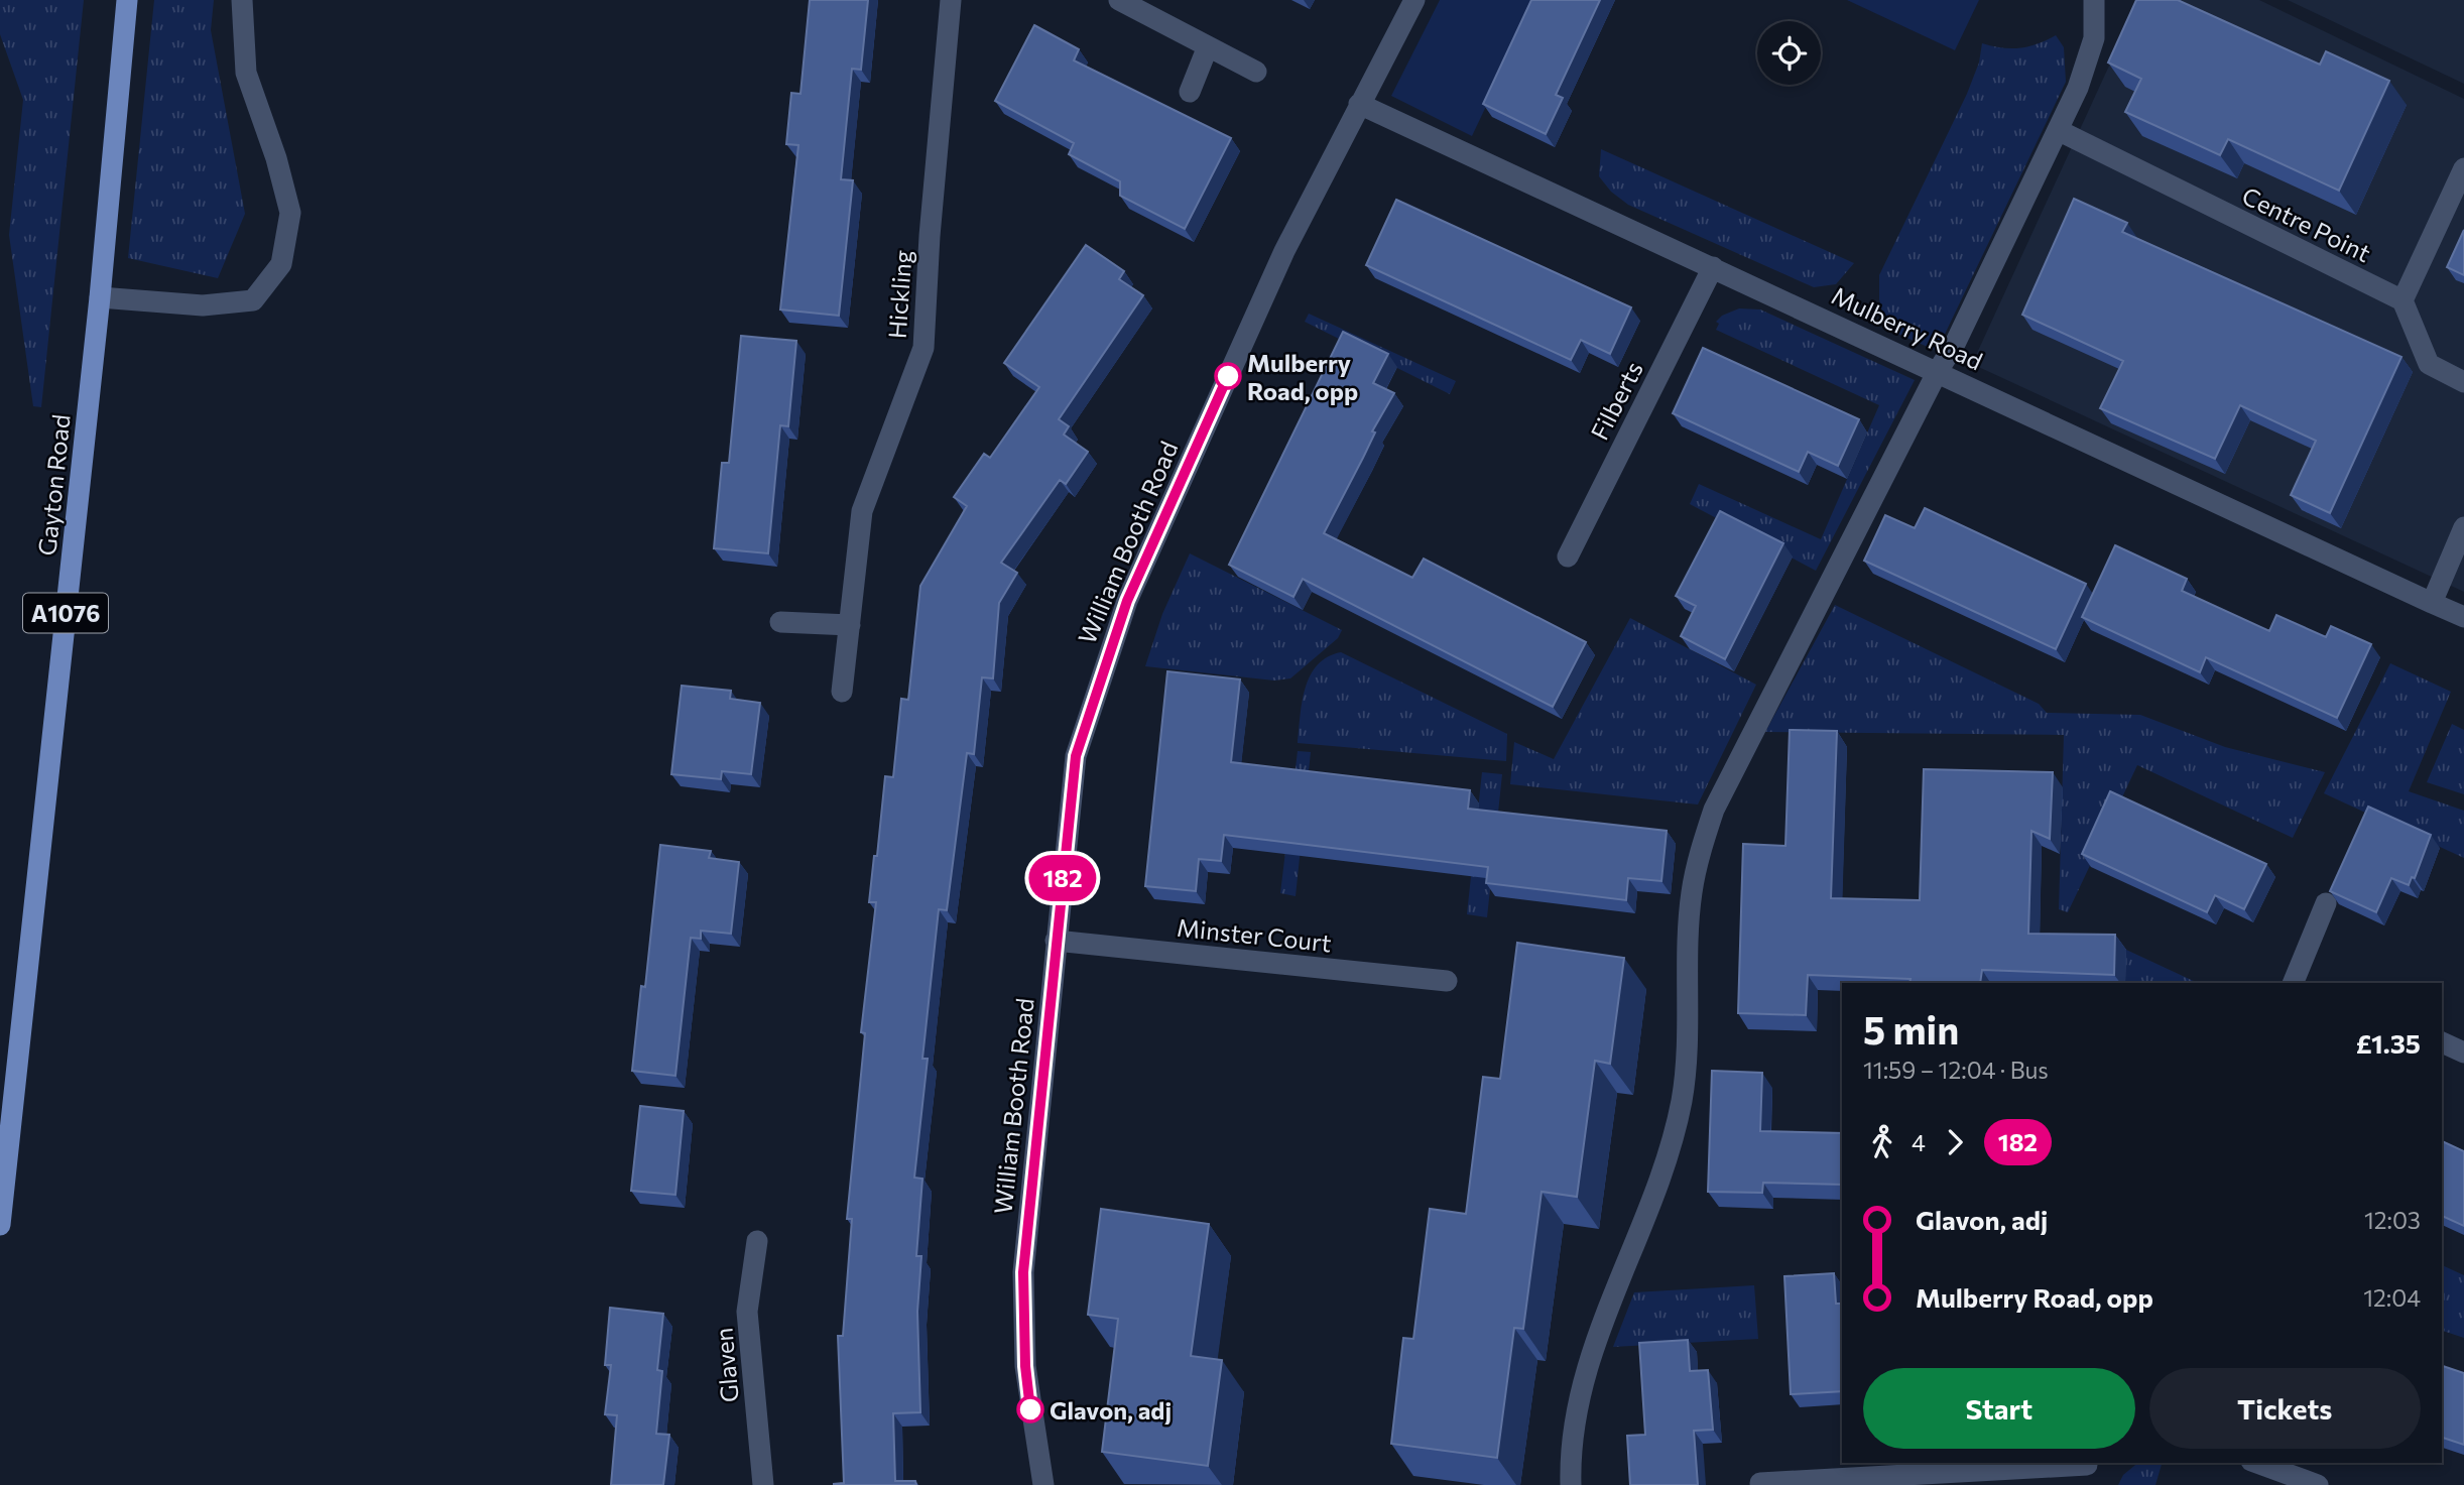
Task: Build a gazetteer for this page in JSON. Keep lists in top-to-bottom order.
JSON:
{
  "streets": {
    "main road": ["Gayton Road", "A1076"],
    "street": [
      "Centre Point",
      "Hickling",
      "Mulberry Road",
      "Filberts",
      "William Booth Road",
      "Minster Court",
      "Glaven"
    ]
  },
  "crossings": [
    ["Mulberry Road", "Filberts"],
    ["Mulberry Road", "William Booth Road"],
    ["William Booth Road", "Minster Court"]
  ],
  "places": ["Mulberry Road, opp", "Glavon, adj"],
  "lines": ["bus line 182"],
  "page": {
    "on_map": "182",
    "heading": ["5 min", "11:59 – 12:04 · Bus", "£1.35"],
    "legs": ["4", "182"],
    "list": [
      {
        "name": "Glavon, adj",
        "value": "12:03"
      },
      {
        "name": "Mulberry Road, opp",
        "value": "12:04"
      }
    ],
    "buttons": ["Start", "Tickets"]
  }
}
